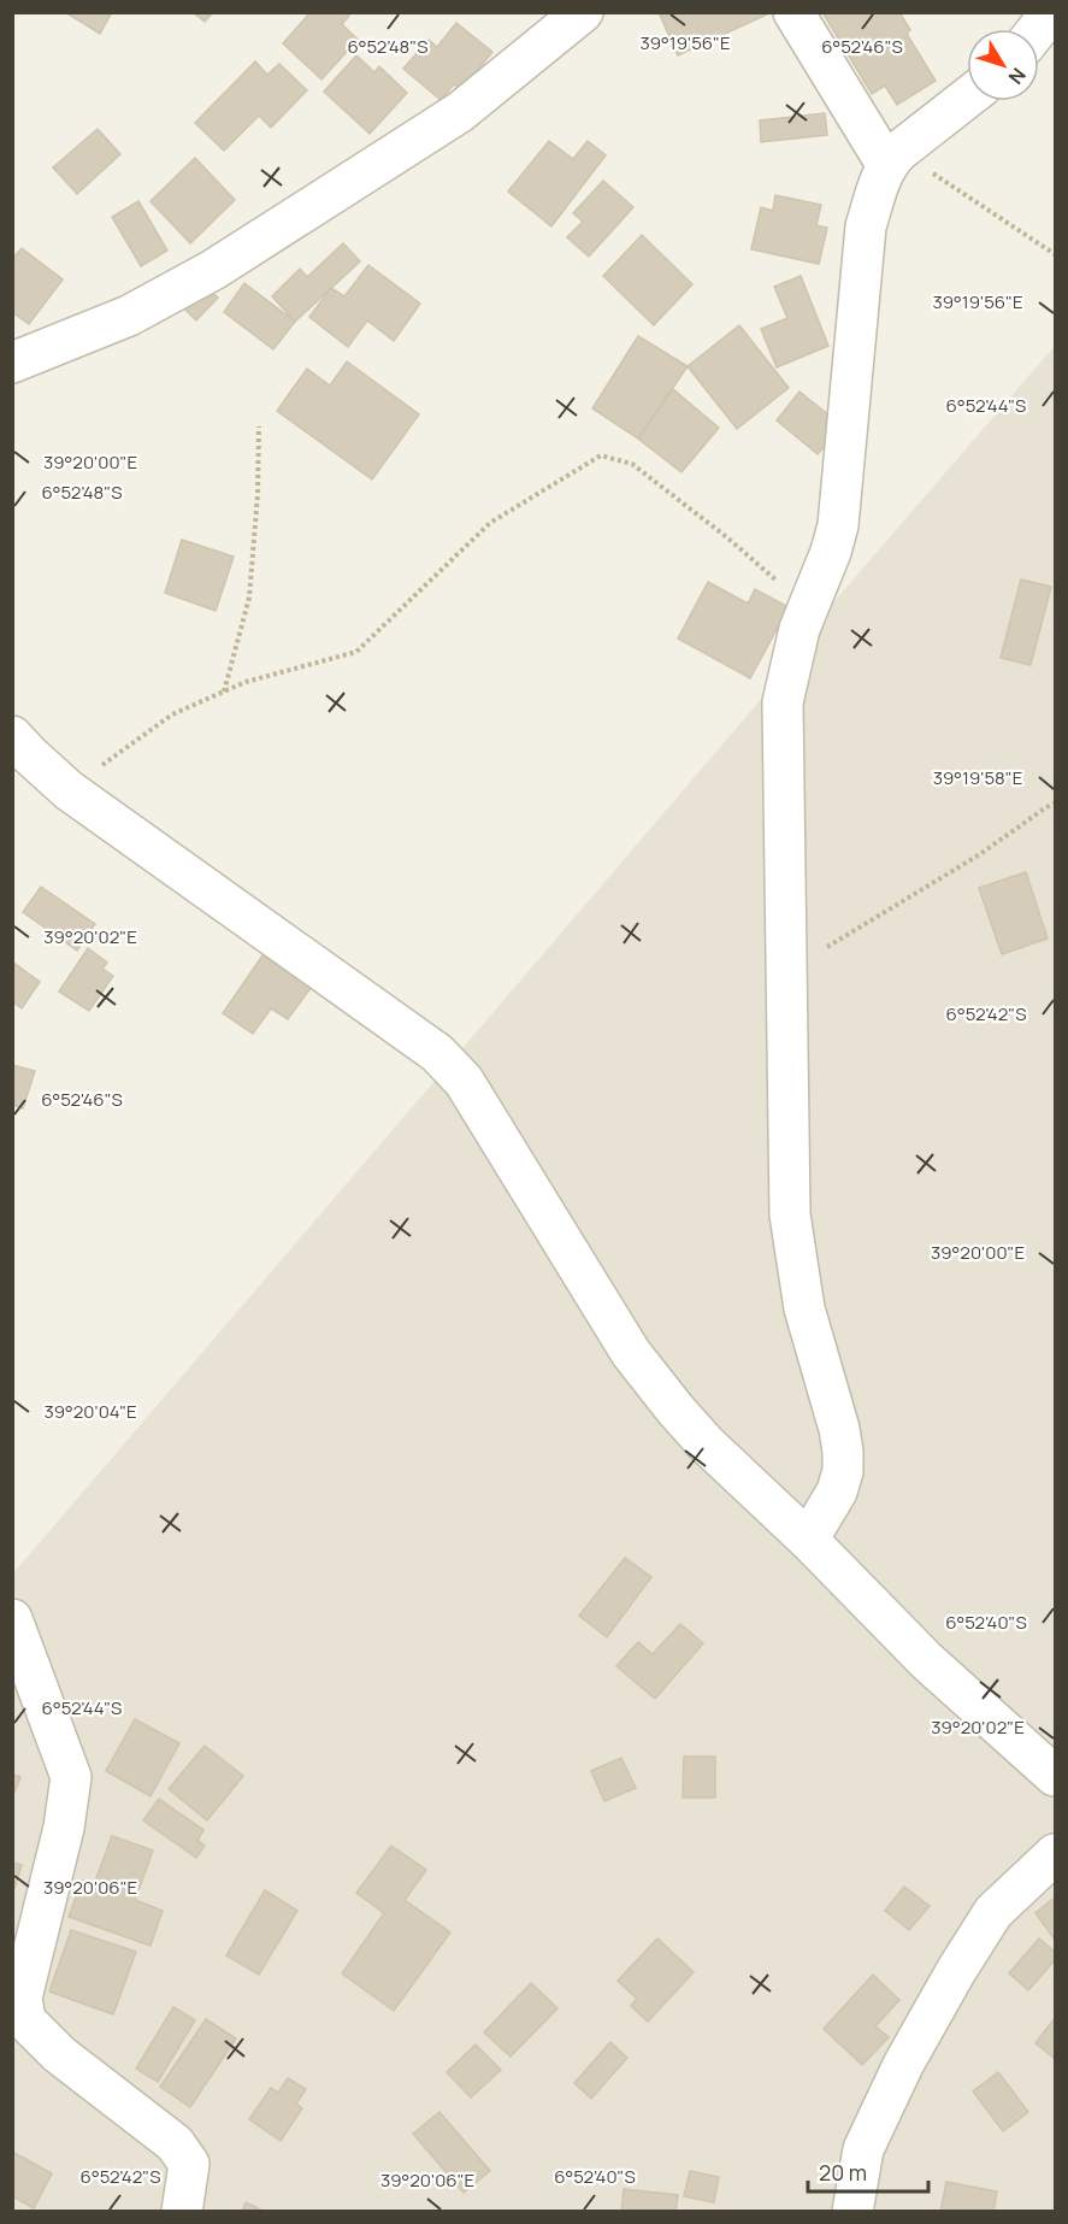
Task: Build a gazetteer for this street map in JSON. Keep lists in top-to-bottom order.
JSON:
{
  "scale_bar": "20 m",
  "north": "bottom right",
  "coordinates": [
    "39°19'56\"E",
    "6°52'46\"S",
    "6°52'48\"S",
    "6°52'44\"S",
    "39°20'00\"E",
    "39°19'58\"E",
    "39°20'02\"E",
    "6°52'42\"S",
    "39°20'04\"E",
    "6°52'40\"S",
    "39°20'06\"E"
  ]
}
